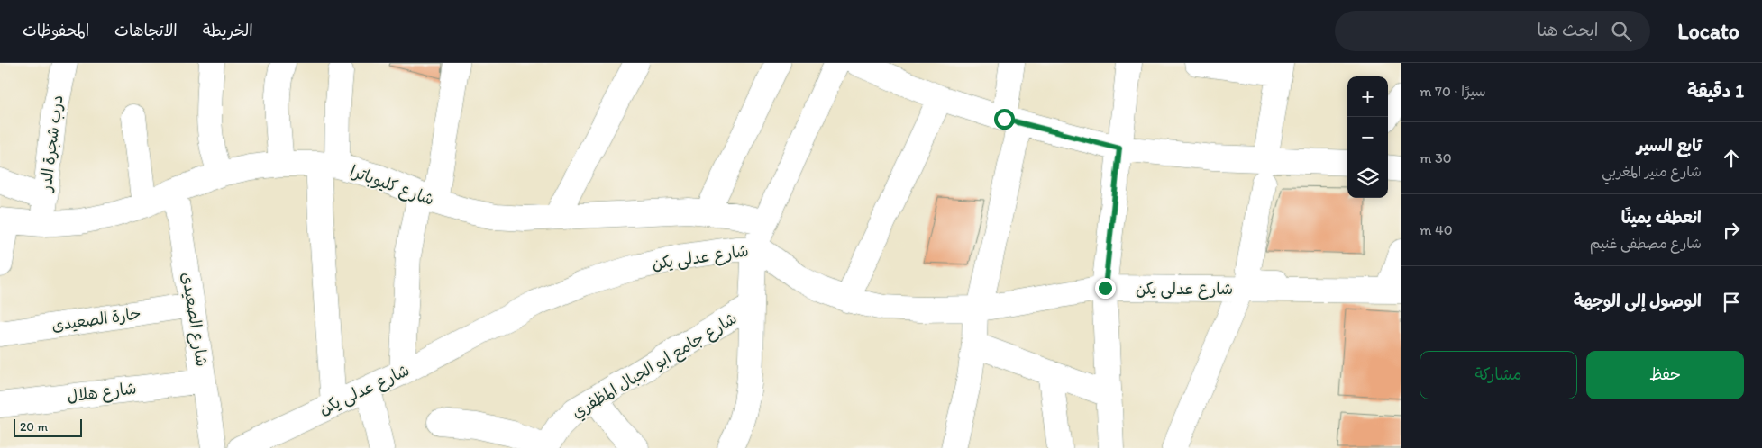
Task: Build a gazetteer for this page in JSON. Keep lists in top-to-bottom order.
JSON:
{
  "streets": {
    "street": [
      "درب شجرة الدر",
      "شارع كليوباترا",
      "شارع عدلى يكن",
      "حارة الصعيدى",
      "شارع الصعيدى",
      "شارع جامع ابو الجبال المظفري",
      "شارع هلال"
    ]
  },
  "crossings": [
    ["درب شجرة الدر", "شارع كليوباترا"],
    ["شارع كليوباترا", "شارع الصعيدى"],
    ["حارة الصعيدى", "شارع الصعيدى"],
    ["شارع الصعيدى", "شارع هلال"]
  ],
  "scale_bar": "20 m",
  "page": {
    "header": "Locato",
    "search": "ابحث هنا",
    "nav": ["الخريطة", "الاتجاهات", "المحفوظات"],
    "heading": ["1 دقيقة", "سيرًا · 70 m"],
    "map_buttons": ["+", "−"],
    "list": [
      ["تابع السير", "شارع منير المغربي", "30 m"],
      ["انعطف يمينًا", "شارع مصطفى غنيم", "40 m"],
      "الوصول إلى الوجهة"
    ],
    "buttons": ["حفظ", "مشاركة"],
    "scale": "20 m"
  }
}
